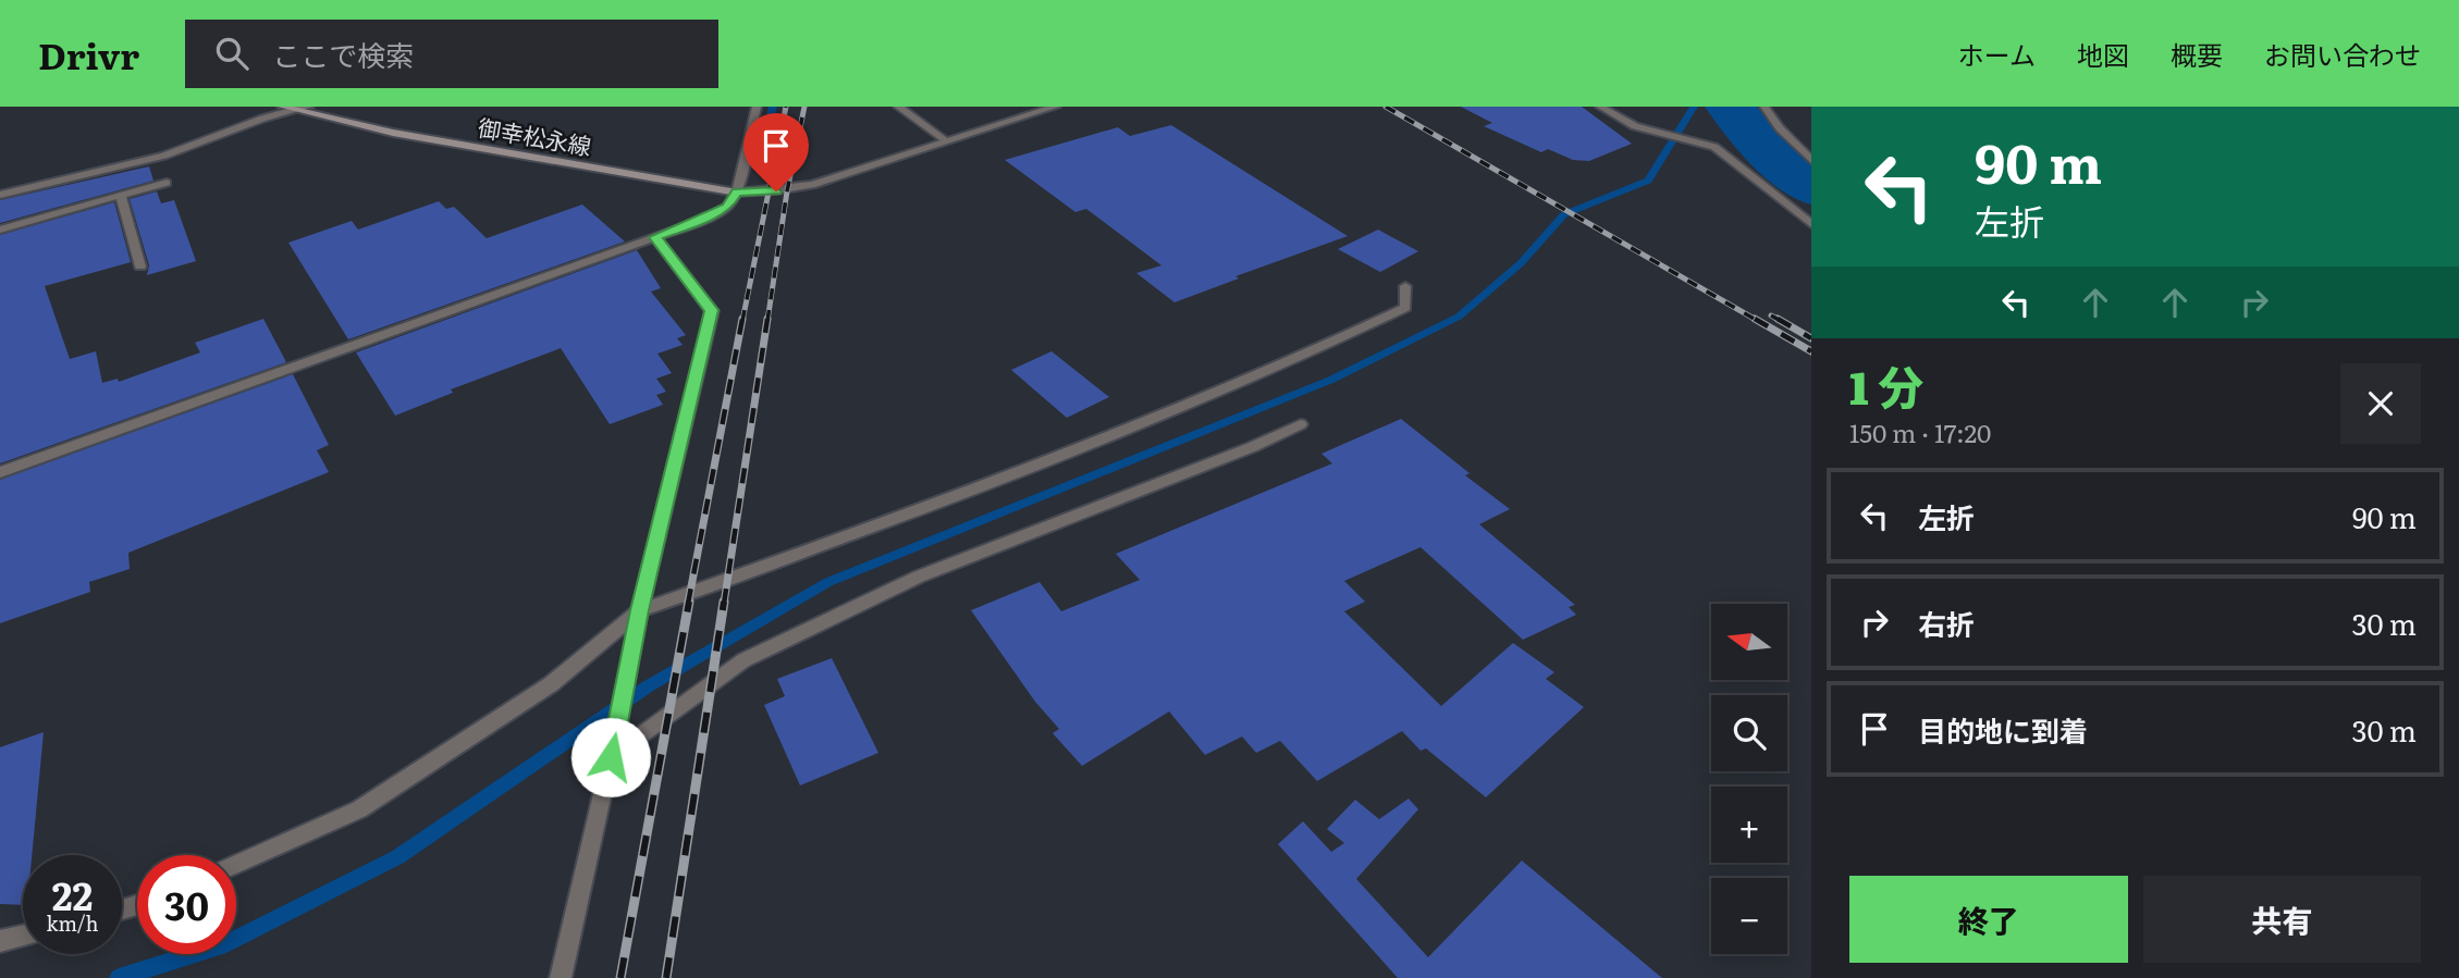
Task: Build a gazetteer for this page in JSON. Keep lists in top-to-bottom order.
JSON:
{
  "streets": {
    "main road": ["御幸松永線"]
  },
  "north": "left",
  "page": {
    "header": "Drivr",
    "search": "ここで検索",
    "nav": [
      "ホーム",
      "地図",
      "概要",
      "お問い合わせ"
    ],
    "turn": ["90 m", "左折"],
    "heading": ["1 分", "150 m · 17:20"],
    "list": [
      {
        "name": "左折",
        "value": "90 m"
      },
      {
        "name": "右折",
        "value": "30 m"
      },
      {
        "name": "目的地に到着",
        "value": "30 m"
      }
    ],
    "map_buttons": ["+", "−"],
    "speed": "22 km/h",
    "limit": "30",
    "buttons": ["終了", "共有"]
  }
}
